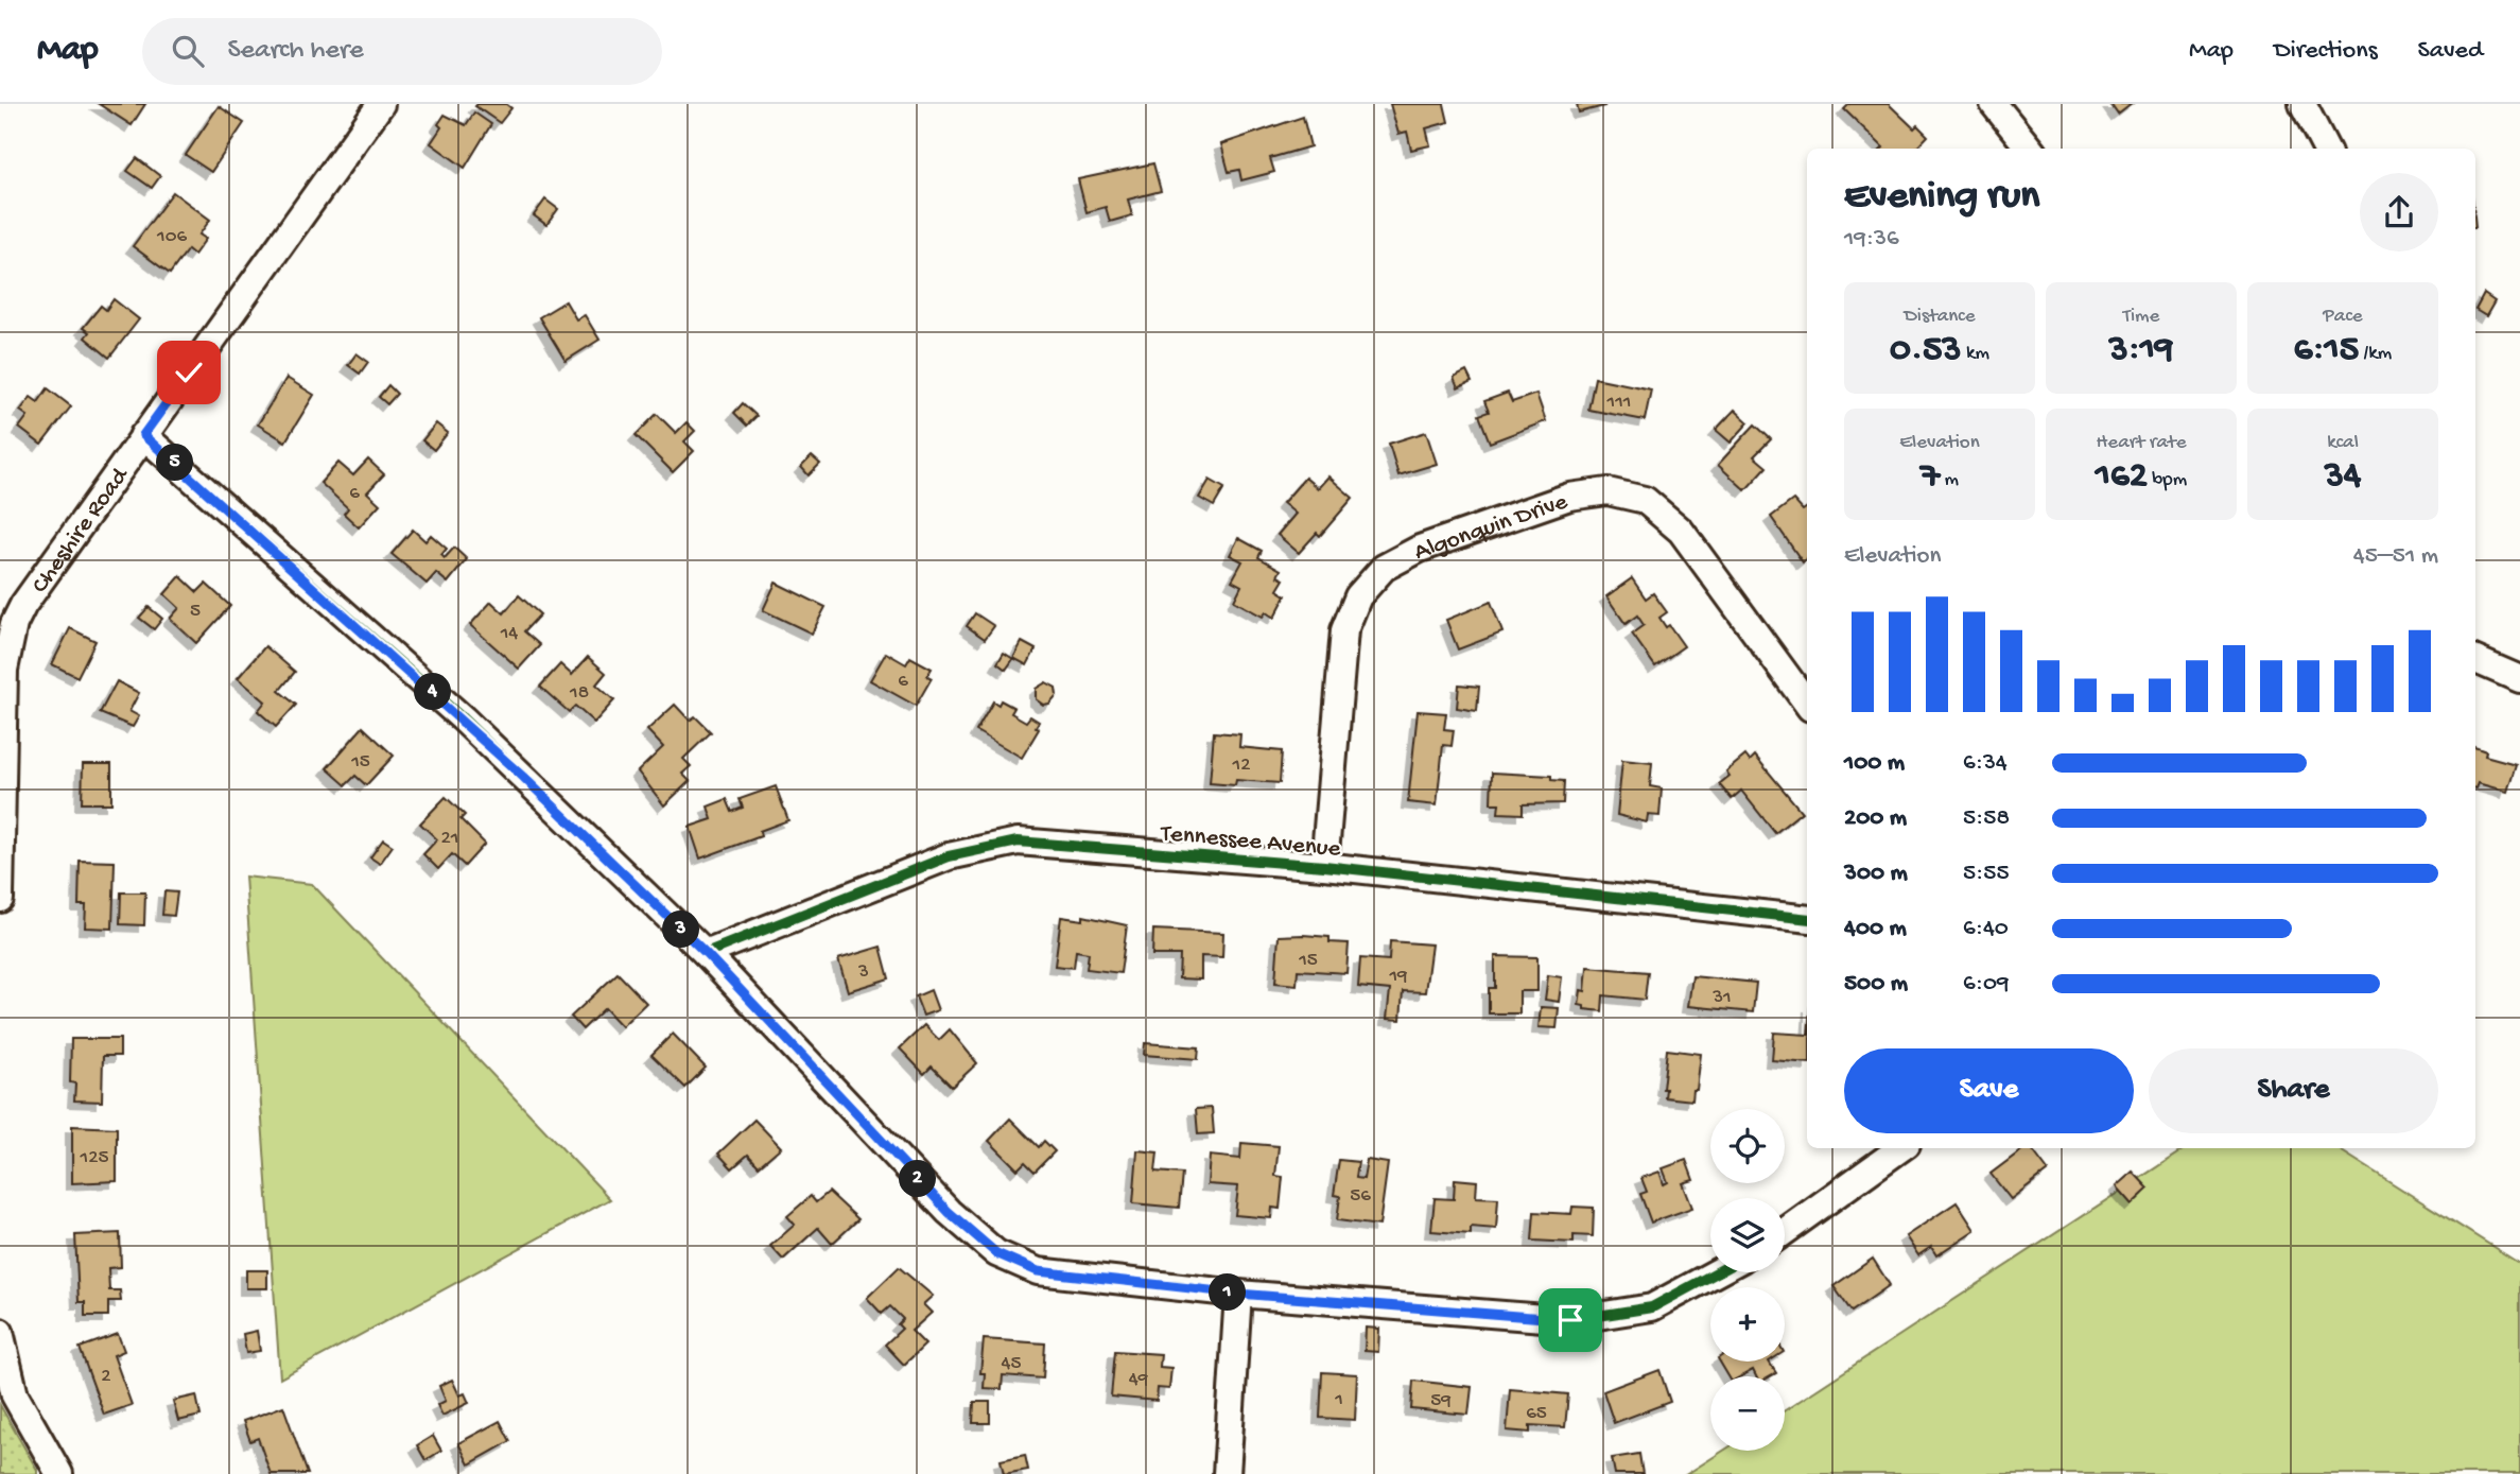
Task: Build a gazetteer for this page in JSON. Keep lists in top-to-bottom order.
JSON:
{
  "streets": {
    "street": ["Algonquin Drive", "Cheshire Road", "Tennessee Avenue"]
  },
  "crossings": [
    ["Algonquin Drive", "Tennessee Avenue"]
  ],
  "house_numbers": [
    "106",
    "111",
    "6",
    "5",
    "14",
    "6",
    "18",
    "15",
    "12",
    "21",
    "15",
    "3",
    "19",
    "31",
    "125",
    "56",
    "45",
    "2",
    "49",
    "1",
    "59",
    "65"
  ],
  "page": {
    "header": "Map",
    "search": "Search here",
    "nav": ["Map", "Directions", "Saved"],
    "heading": ["Evening run", "19:36"],
    "stats": [
      ["Distance", "0.53 km"],
      ["Time", "3:19"],
      ["Pace", "6:15 /km"],
      ["Elevation", "7 m"],
      ["Heart rate", "162 bpm"],
      ["kcal", "34"]
    ],
    "pins": [
      "5",
      "4",
      "3",
      "2",
      "1"
    ],
    "chart": ["Elevation", "45–51 m"],
    "list": [
      {
        "name": "100 m",
        "note": "6:34"
      },
      {
        "name": "200 m",
        "note": "5:58"
      },
      {
        "name": "300 m",
        "note": "5:55"
      },
      {
        "name": "400 m",
        "note": "6:40"
      },
      {
        "name": "500 m",
        "note": "6:09"
      }
    ],
    "buttons": ["Save", "Share"],
    "map_buttons": ["+", "−"]
  }
}
